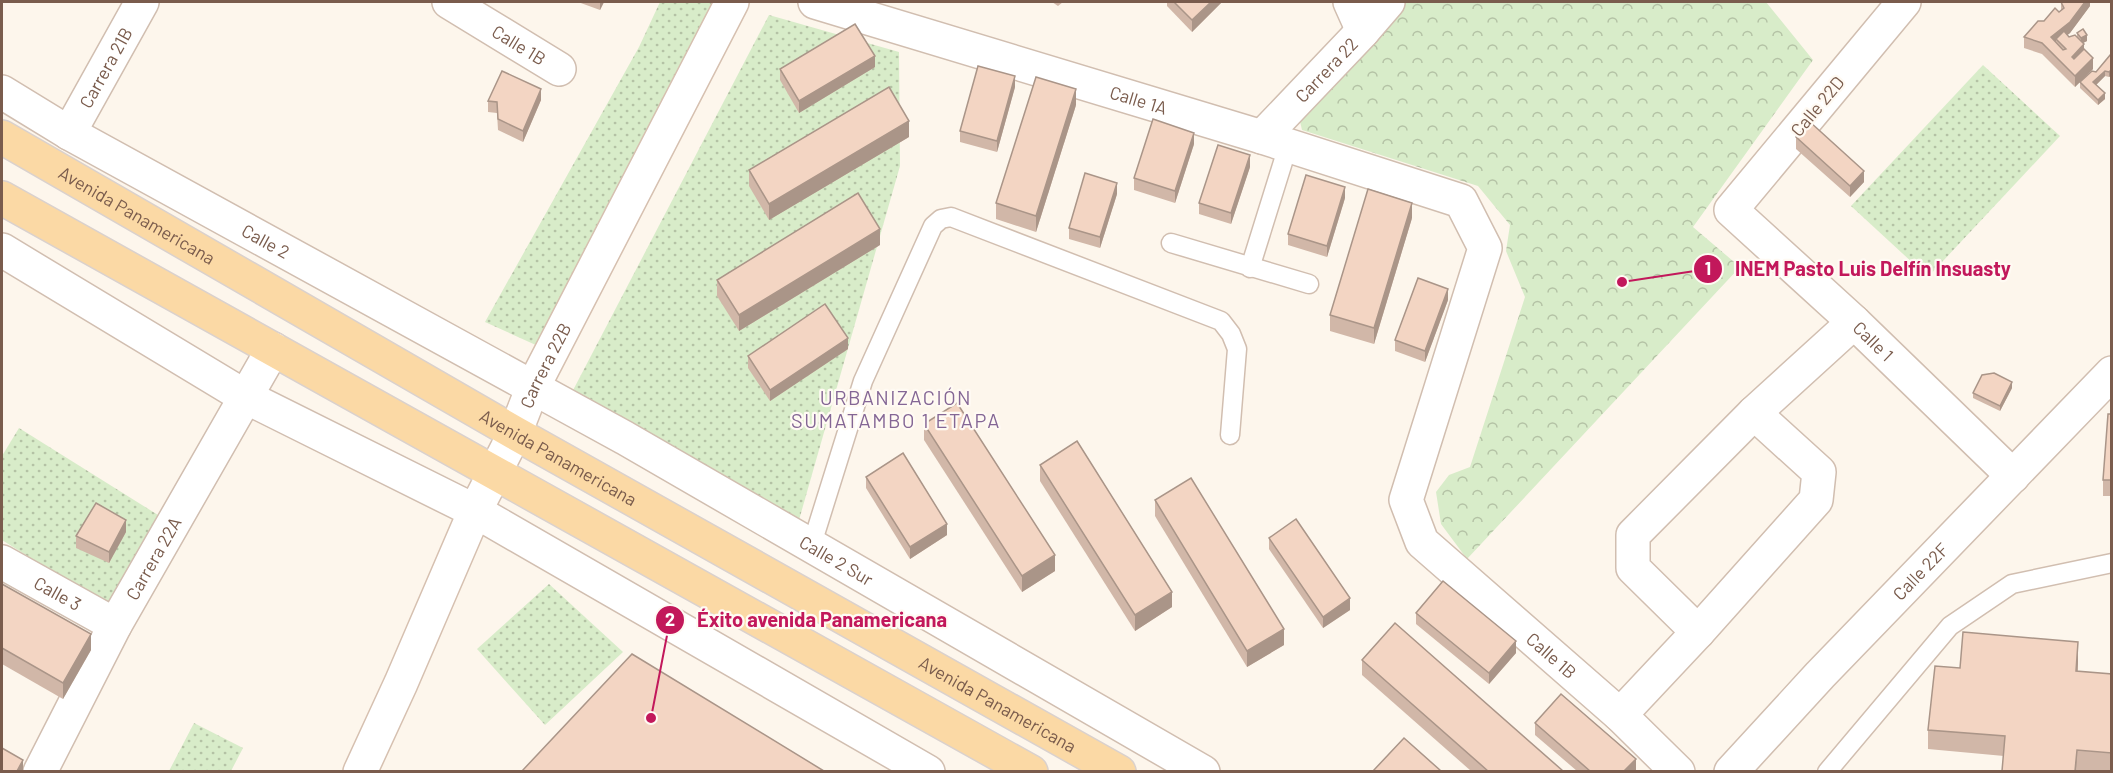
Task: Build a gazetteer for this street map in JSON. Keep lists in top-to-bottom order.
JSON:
{
  "streets": {
    "main road": ["Avenida Panamericana"],
    "street": [
      "Calle 1B",
      "Carrera 21B",
      "Carrera 22",
      "Calle 1A",
      "Calle 22D",
      "Calle 2",
      "Calle 1",
      "Carrera 22B",
      "Carrera 22A",
      "Calle 2 Sur",
      "Calle 22F",
      "Calle 3"
    ]
  },
  "crossings": [
    ["Calle 1B", "Calle 1A"],
    ["Carrera 21B", "Calle 2"],
    ["Carrera 22", "Calle 1A"],
    ["Calle 22D", "Calle 1"],
    ["Avenida Panamericana", "Carrera 22B"],
    ["Calle 2", "Carrera 22B"],
    ["Calle 2", "Calle 2 Sur"],
    ["Calle 1", "Calle 22F"],
    ["Carrera 22B", "Calle 2 Sur"],
    ["Carrera 22A", "Calle 3"]
  ],
  "districts": ["URBANIZACIÓN SUMATAMBO 1 ETAPA"],
  "places": ["INEM Pasto Luis Delfín Insuasty", "Éxito avenida Panamericana"]
}
